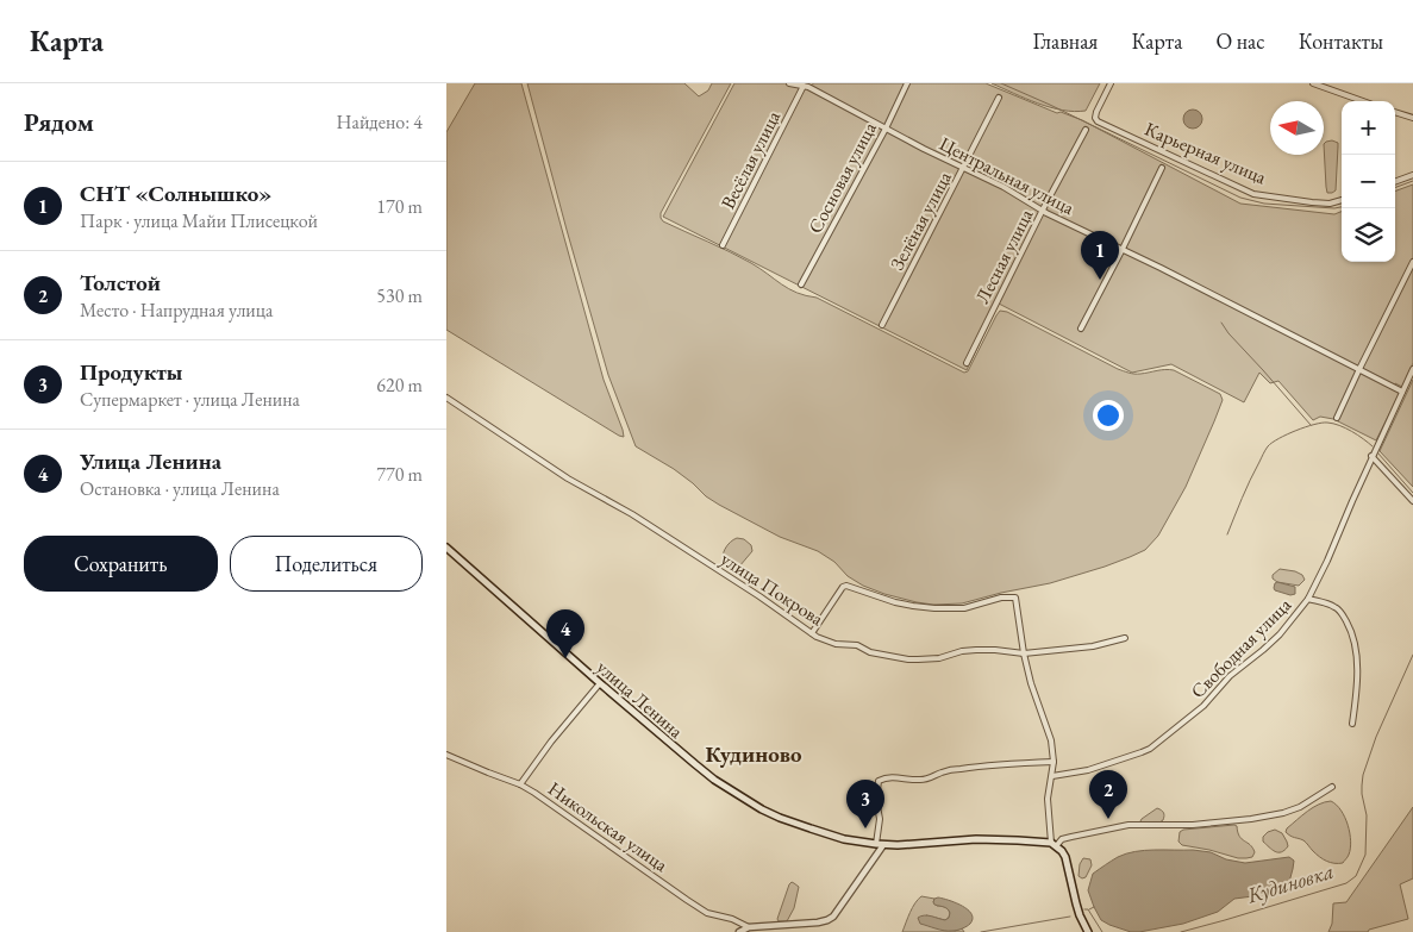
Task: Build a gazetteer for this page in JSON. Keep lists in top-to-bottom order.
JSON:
{
  "streets": {
    "main road": ["улица Ленина"],
    "street": [
      "Карьерная улица",
      "Весёлая улица",
      "Центральная улица",
      "Сосновая улица",
      "Зелёная улица",
      "Лесная улица",
      "улица Покрова",
      "Свободная улица",
      "Никольская улица"
    ]
  },
  "crossings": [
    ["Весёлая улица", "Центральная улица"],
    ["Центральная улица", "Сосновая улица"],
    ["Центральная улица", "Зелёная улица"],
    ["Центральная улица", "Лесная улица"],
    ["Центральная улица", "Свободная улица"]
  ],
  "districts": ["Кудиново"],
  "water": ["Кудиновка"],
  "north": "left",
  "page": {
    "header": "Карта",
    "nav": [
      "Главная",
      "Карта",
      "О нас",
      "Контакты"
    ],
    "heading": ["Рядом", "Найдено: 4"],
    "map_buttons": ["+", "−"],
    "list": [
      {
        "mark": "1",
        "name": "СНТ «Солнышко»",
        "note": "Парк · улица Майи Плисецкой",
        "value": "170 m"
      },
      {
        "mark": "2",
        "name": "Толстой",
        "note": "Место · Напрудная улица",
        "value": "530 m"
      },
      {
        "mark": "3",
        "name": "Продукты",
        "note": "Супермаркет · улица Ленина",
        "value": "620 m"
      },
      {
        "mark": "4",
        "name": "Улица Ленина",
        "note": "Остановка · улица Ленина",
        "value": "770 m"
      }
    ],
    "pins": [
      "1",
      "4",
      "2",
      "3"
    ],
    "buttons": ["Сохранить", "Поделиться"]
  }
}
